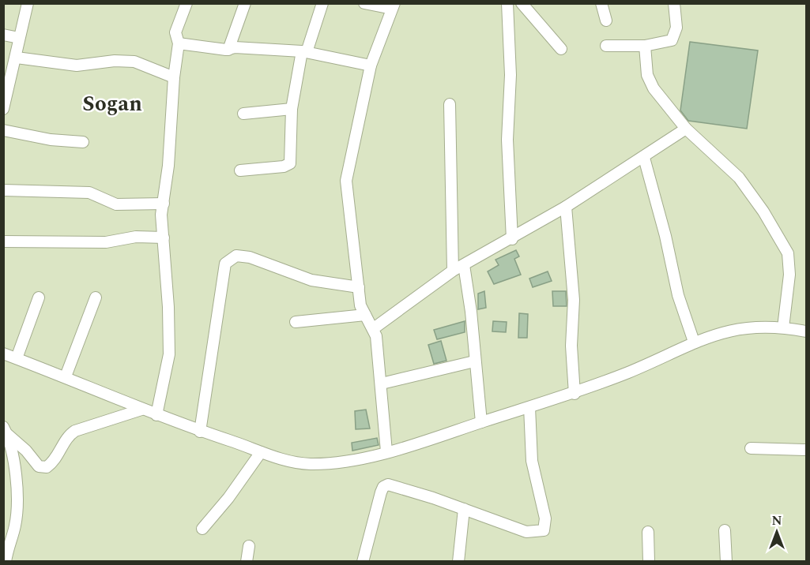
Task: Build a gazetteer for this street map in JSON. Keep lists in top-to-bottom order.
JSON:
{
  "districts": ["Sogan"],
  "north": "top"
}
